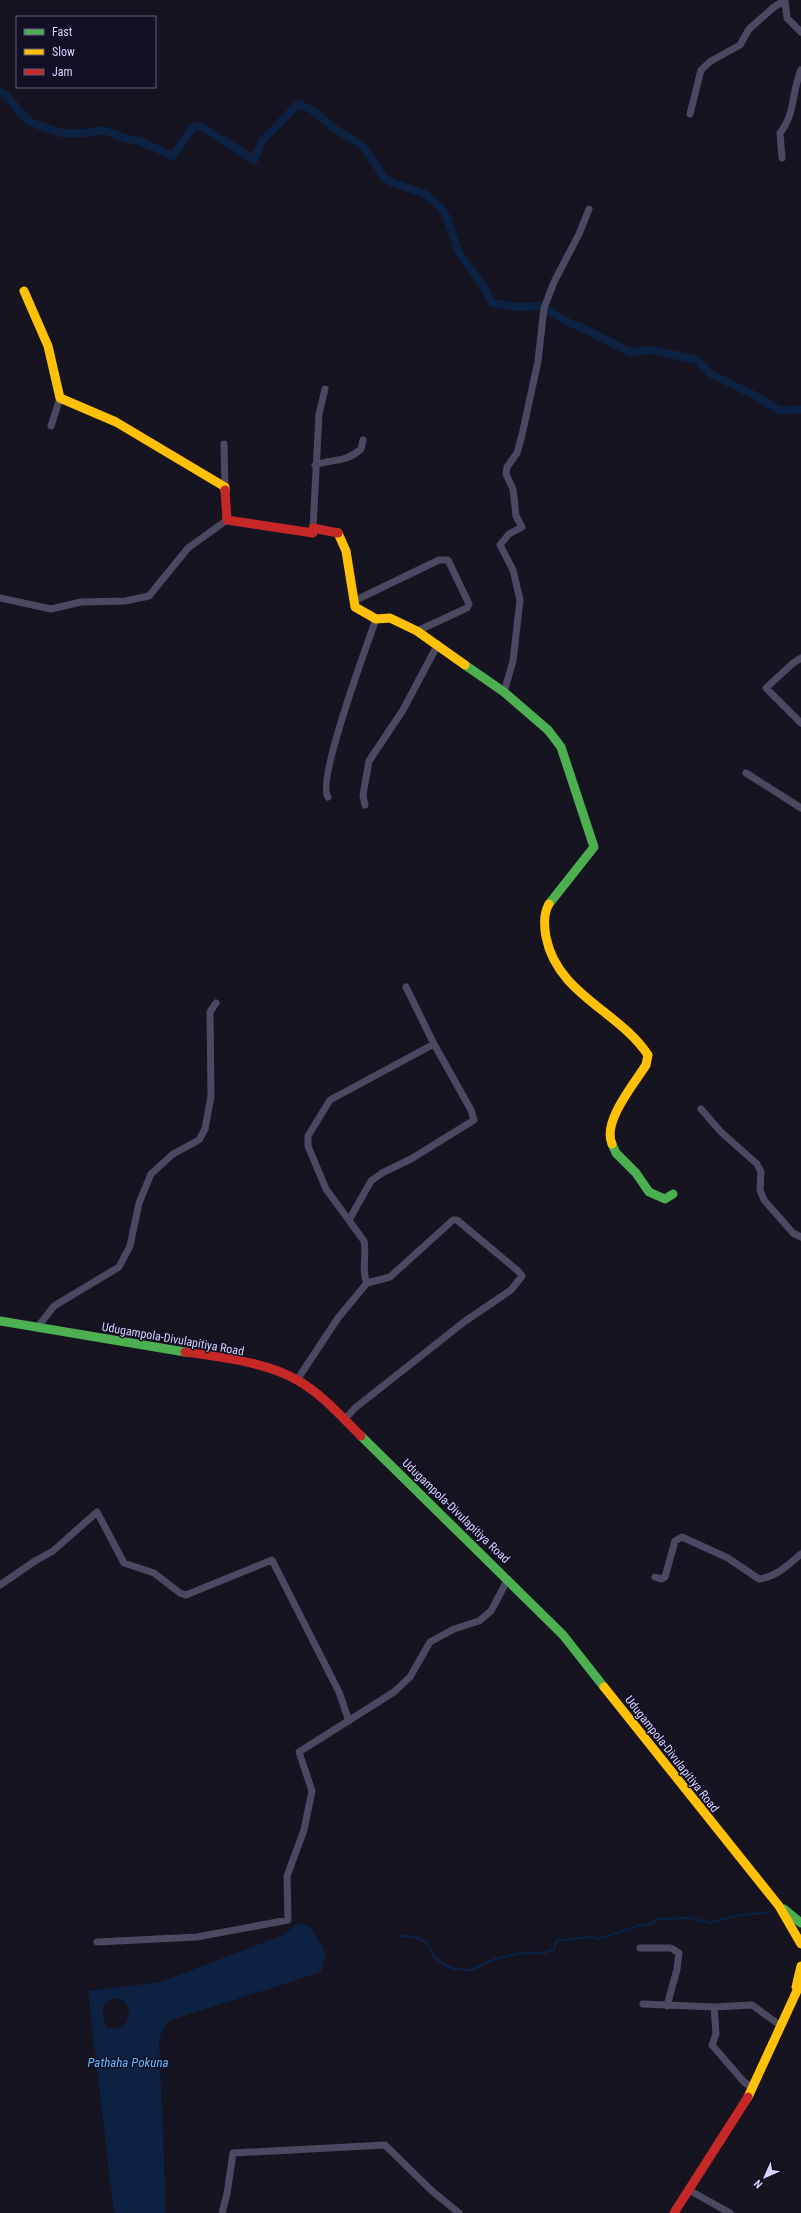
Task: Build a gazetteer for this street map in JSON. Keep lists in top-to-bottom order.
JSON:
{
  "streets": {
    "main road": ["Udugampola-Divulapitiya Road"]
  },
  "water": ["Pathaha Pokuna"],
  "legend": ["Fast", "Slow", "Jam"],
  "north": "bottom left"
}
